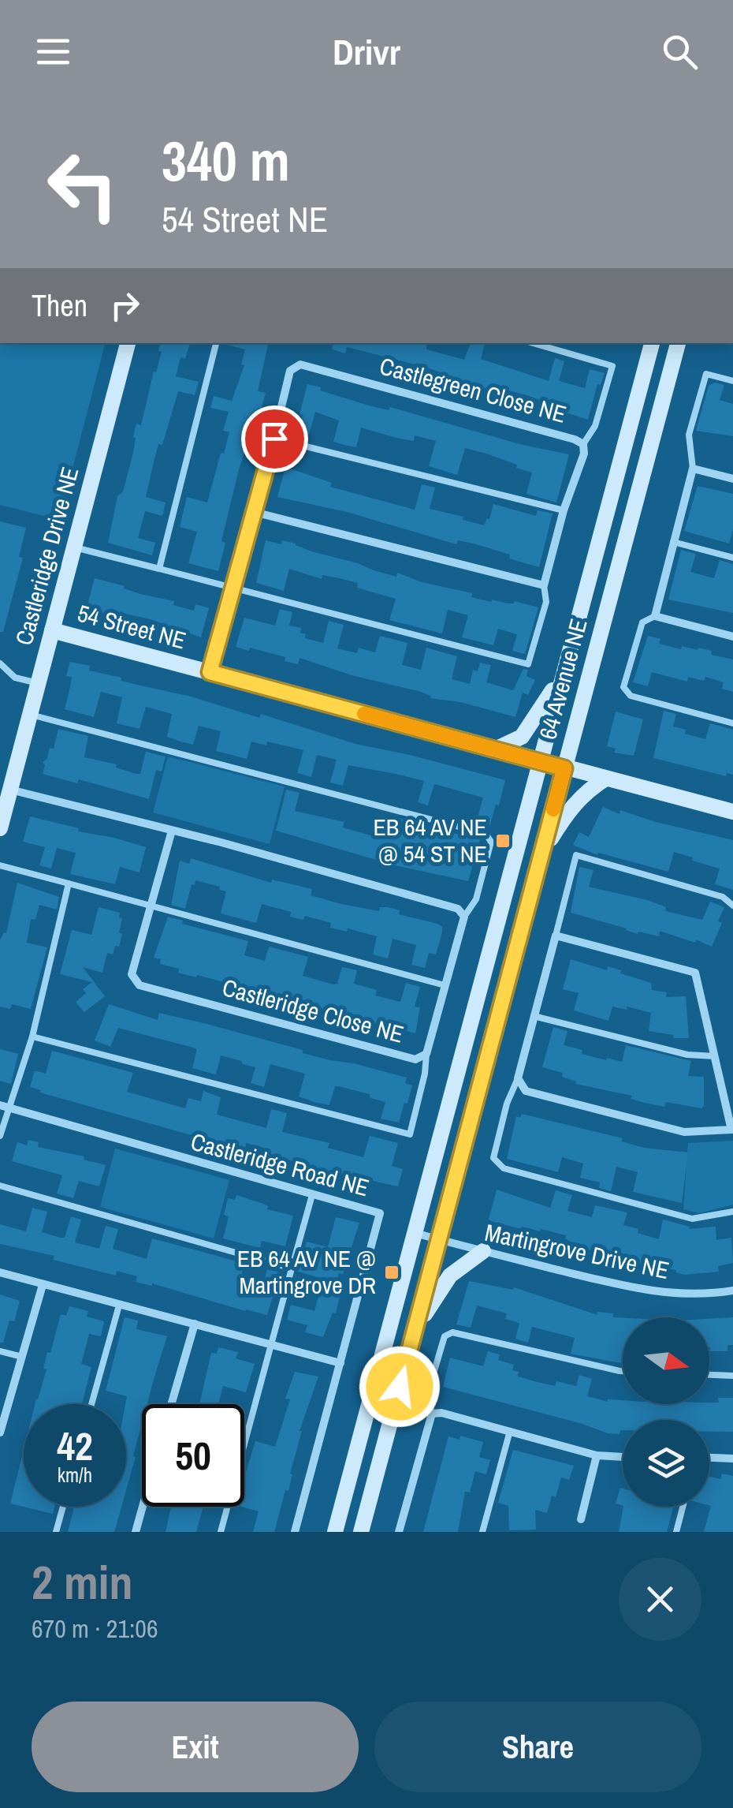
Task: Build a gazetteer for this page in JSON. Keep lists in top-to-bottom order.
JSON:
{
  "streets": {
    "main road": ["Castleridge Drive NE", "54 Street NE", "64 Avenue NE"],
    "street": [
      "Castlegreen Close NE",
      "Castleridge Close NE",
      "Castleridge Road NE",
      "Martingrove Drive NE"
    ]
  },
  "crossings": [
    ["Castlegreen Close NE", "54 Street NE"],
    ["Castleridge Drive NE", "54 Street NE"],
    ["54 Street NE", "64 Avenue NE"],
    ["64 Avenue NE", "Martingrove Drive NE"]
  ],
  "places": {
    "transit": ["EB 64 AV NE @ 54 ST NE", "EB 64 AV NE @ Martingrove DR"]
  },
  "north": "right",
  "page": {
    "header": "Drivr",
    "turn": ["340 m", "54 Street NE"],
    "then": "Then",
    "speed": "42 km/h",
    "limit": "50",
    "heading": ["2 min", "670 m · 21:06"],
    "buttons": ["Exit", "Share"]
  }
}
